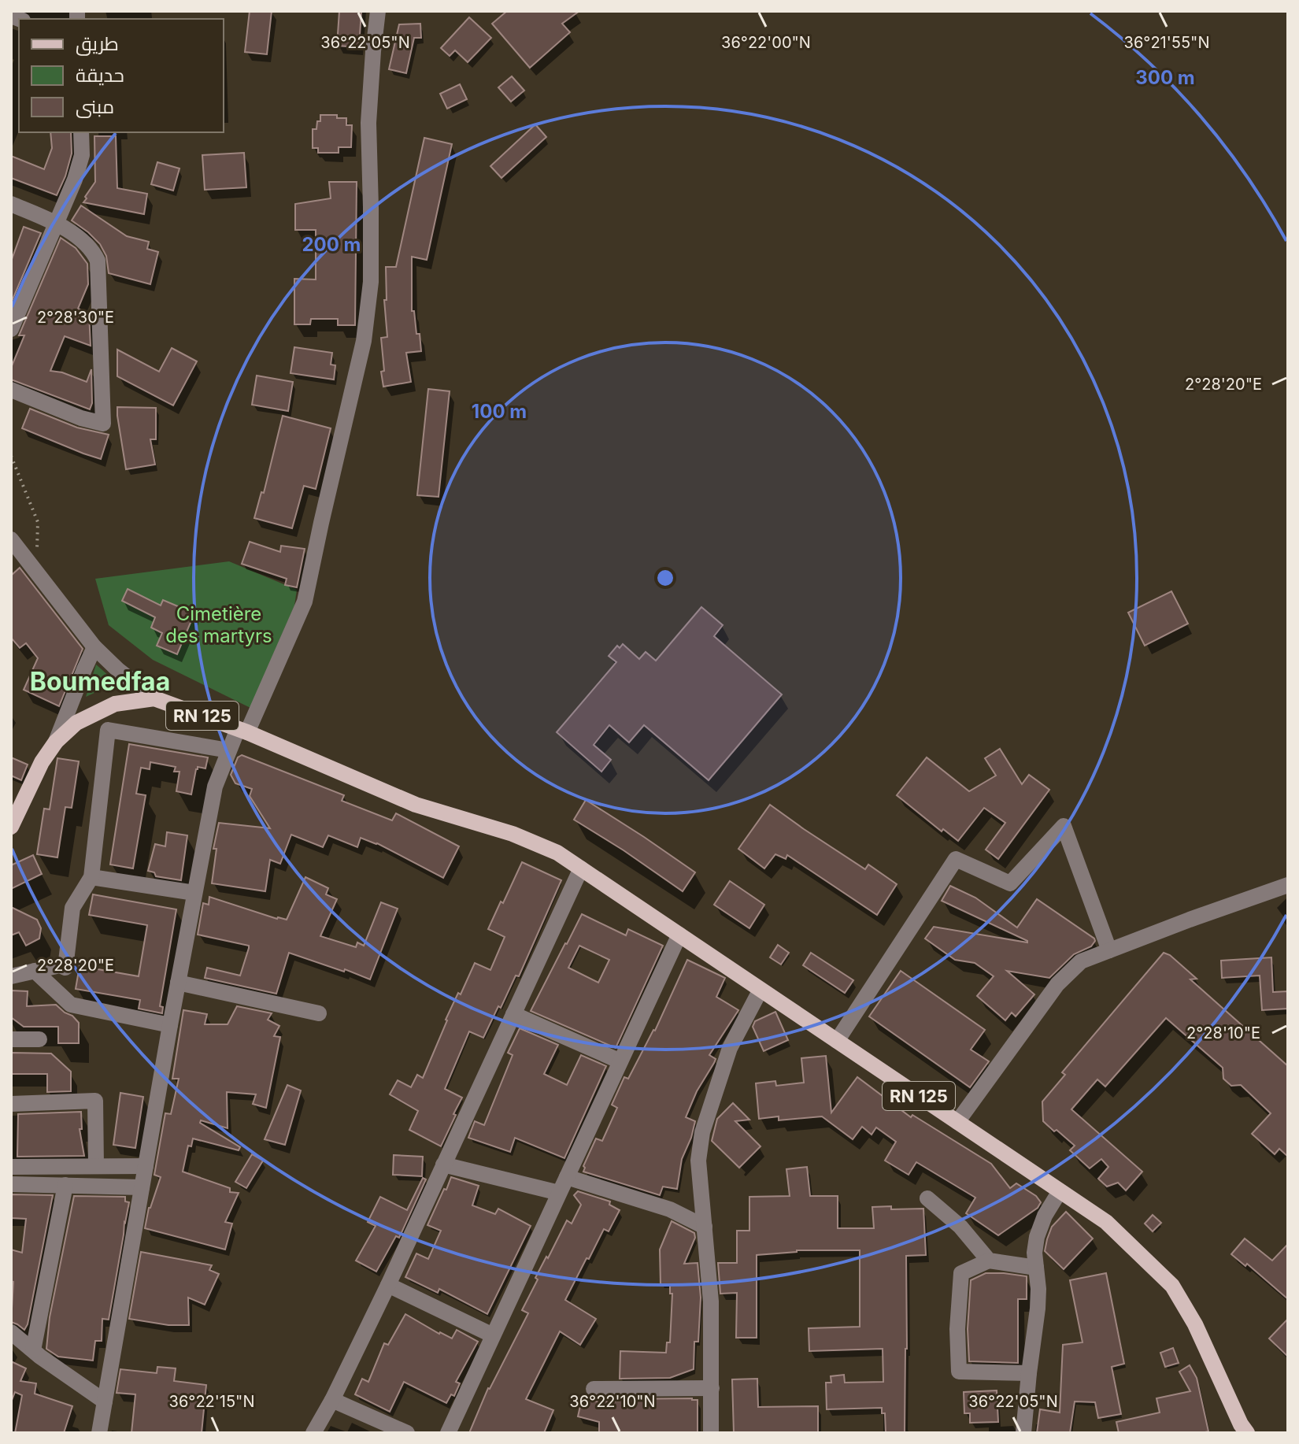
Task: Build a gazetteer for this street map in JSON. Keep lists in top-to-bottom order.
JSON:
{
  "streets": {
    "main road": ["RN 125"]
  },
  "districts": ["Boumedfaa"],
  "parks": ["Cimetière des martyrs"],
  "legend": ["طريق", "حديقة", "مبنى"],
  "coordinates": [
    "36°22'05\"N",
    "36°22'00\"N",
    "36°21'55\"N",
    "2°28'30\"E",
    "2°28'20\"E",
    "2°28'10\"E",
    "36°22'15\"N",
    "36°22'10\"N"
  ],
  "rings": ["300 m", "200 m", "100 m"]
}
